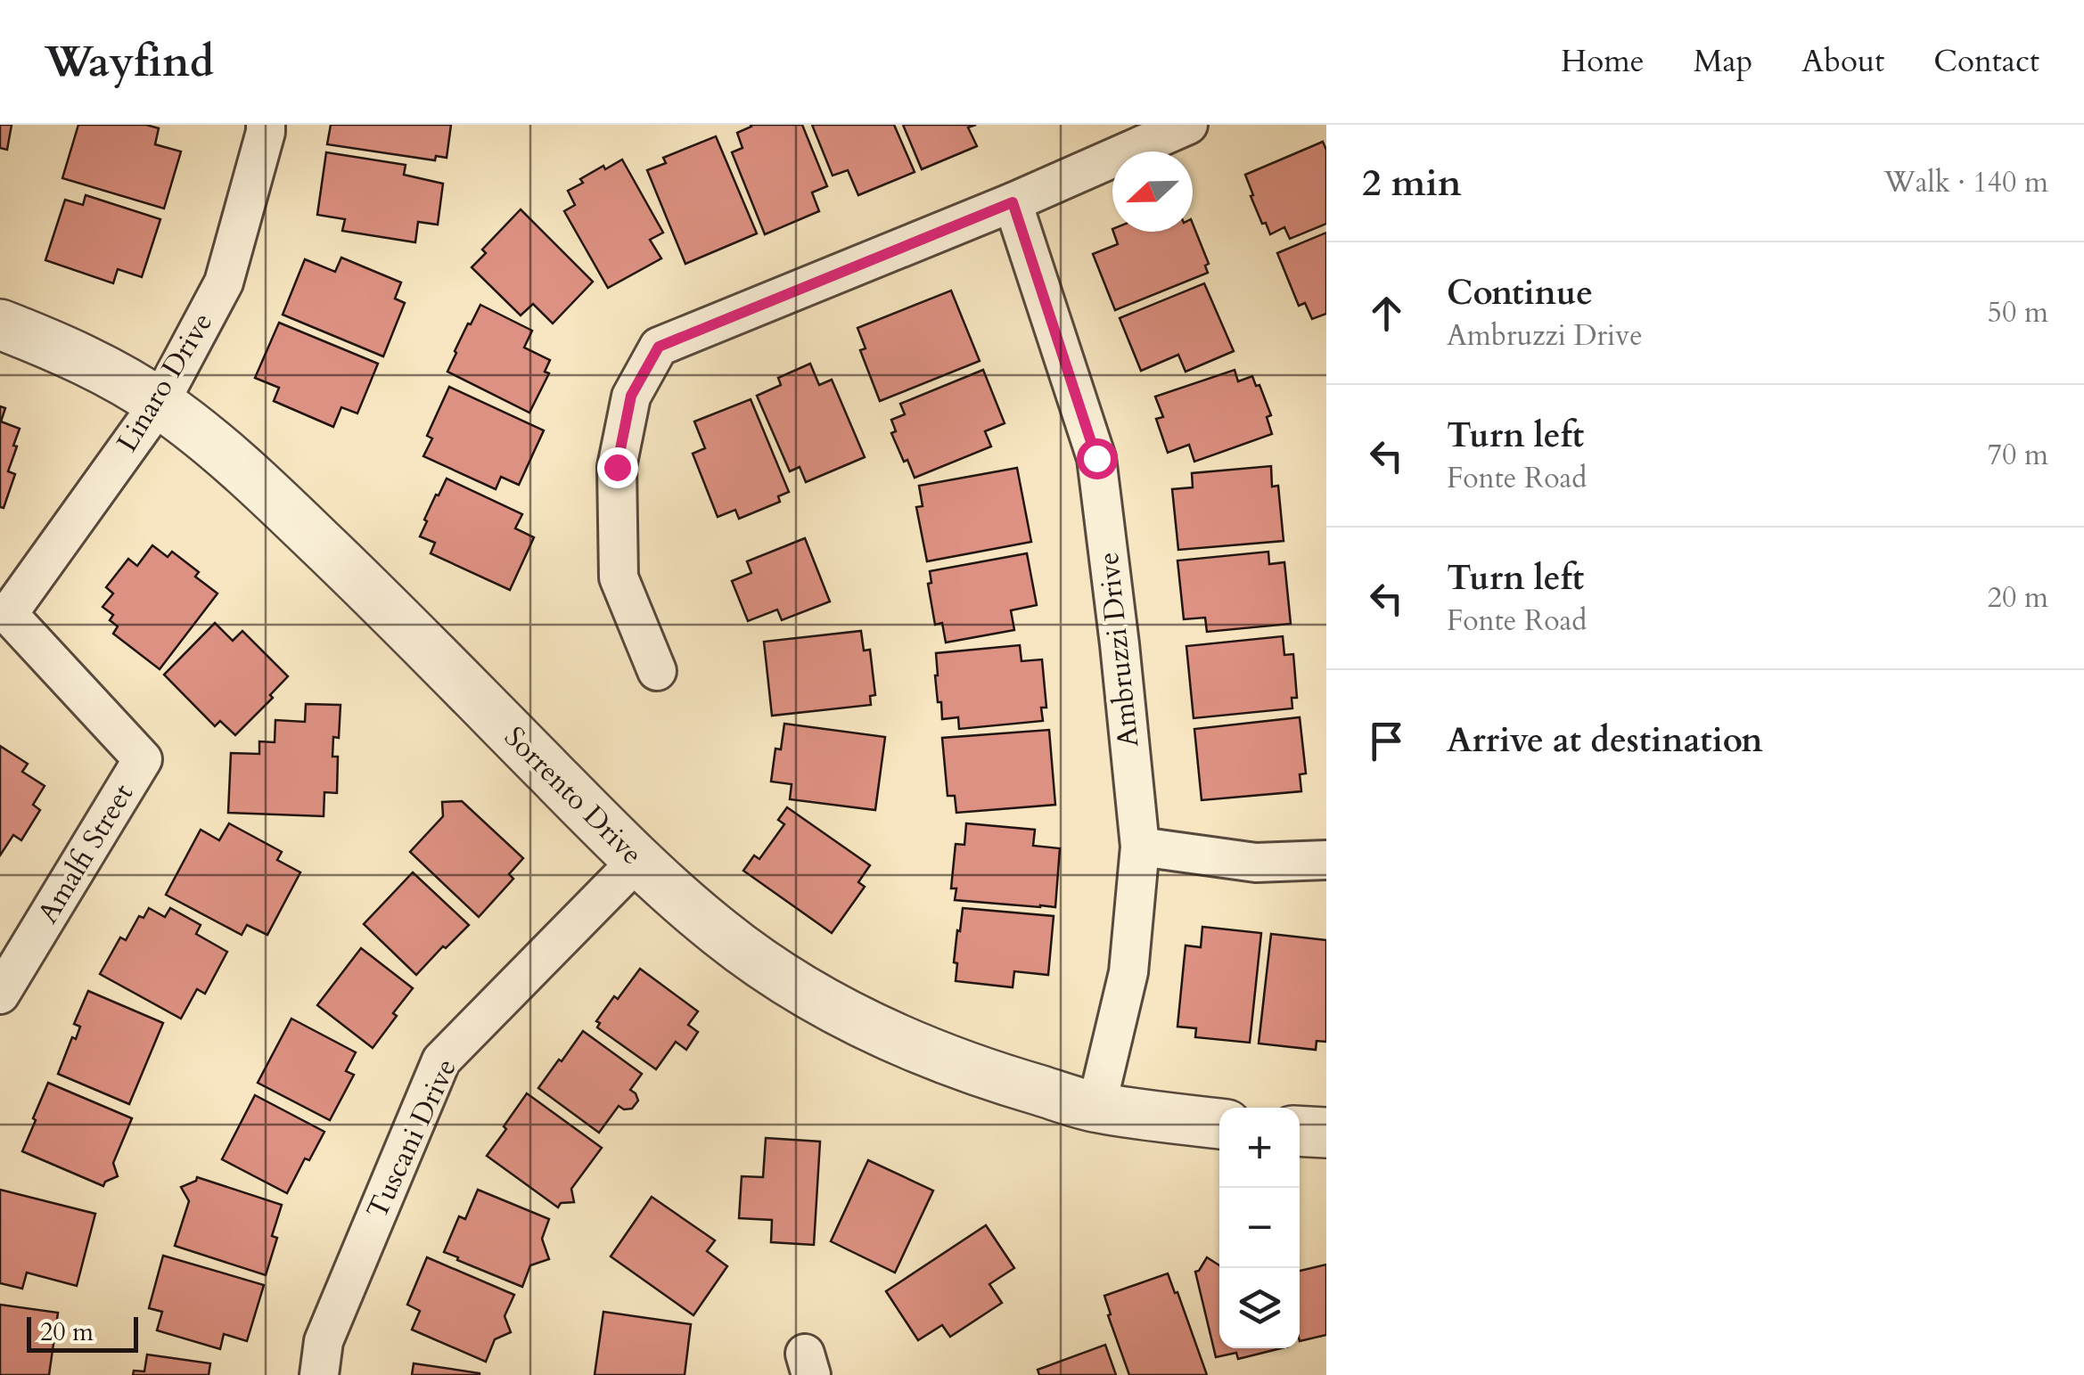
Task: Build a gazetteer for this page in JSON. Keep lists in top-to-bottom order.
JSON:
{
  "streets": {
    "street": [
      "Linaro Drive",
      "Ambruzzi Drive",
      "Sorrento Drive",
      "Amalfi Street",
      "Tuscani Drive"
    ]
  },
  "crossings": [
    ["Linaro Drive", "Sorrento Drive"],
    ["Linaro Drive", "Amalfi Street"],
    ["Ambruzzi Drive", "Sorrento Drive"],
    ["Sorrento Drive", "Tuscani Drive"]
  ],
  "scale_bar": "20 m",
  "north": "left",
  "page": {
    "header": "Wayfind",
    "nav": [
      "Home",
      "Map",
      "About",
      "Contact"
    ],
    "heading": ["2 min", "Walk · 140 m"],
    "list": [
      ["Continue", "Ambruzzi Drive", "50 m"],
      ["Turn left", "Fonte Road", "70 m"],
      ["Turn left", "Fonte Road", "20 m"],
      "Arrive at destination"
    ],
    "map_buttons": ["+", "−"],
    "scale": "20 m"
  }
}
